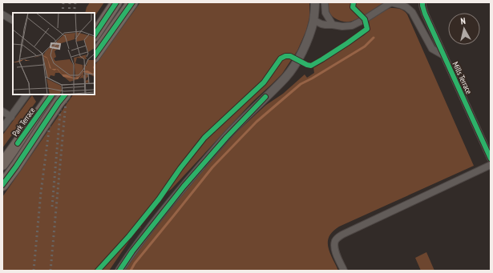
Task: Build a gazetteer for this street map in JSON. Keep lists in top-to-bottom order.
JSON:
{
  "streets": {
    "highway": ["Park Terrace"],
    "street": ["Mills Terrace"]
  },
  "north": "top"
}
